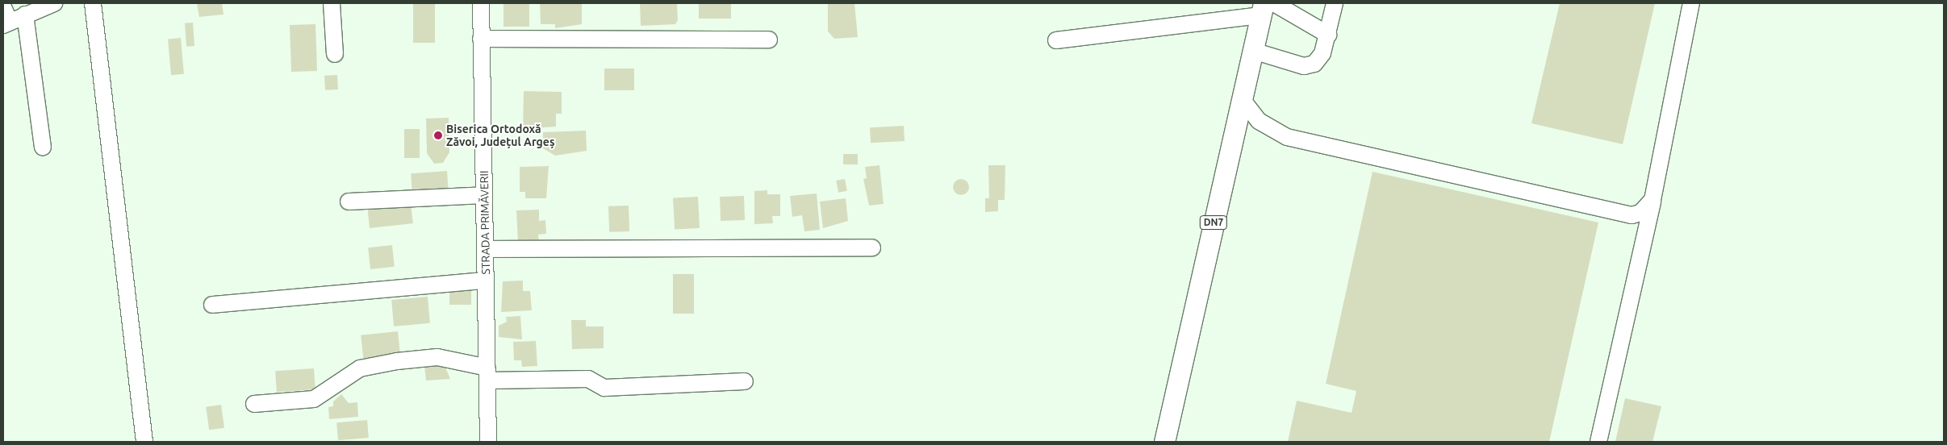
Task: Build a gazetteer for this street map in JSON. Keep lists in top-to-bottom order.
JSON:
{
  "streets": {
    "main road": ["DN7"],
    "street": ["STRADA PRIMĂVERII"]
  },
  "places": ["Biserica Ortodoxă Zăvoi, Județul Argeș"]
}
